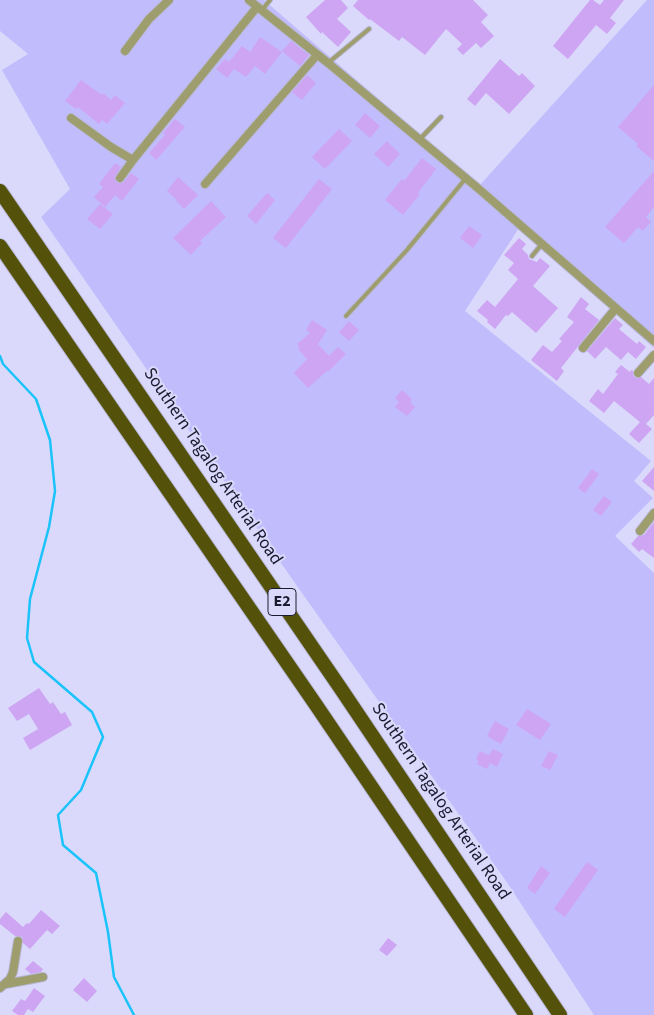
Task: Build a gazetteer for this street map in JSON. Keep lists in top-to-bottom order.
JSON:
{
  "streets": {
    "highway": ["Southern Tagalog Arterial Road", "E2"]
  }
}
